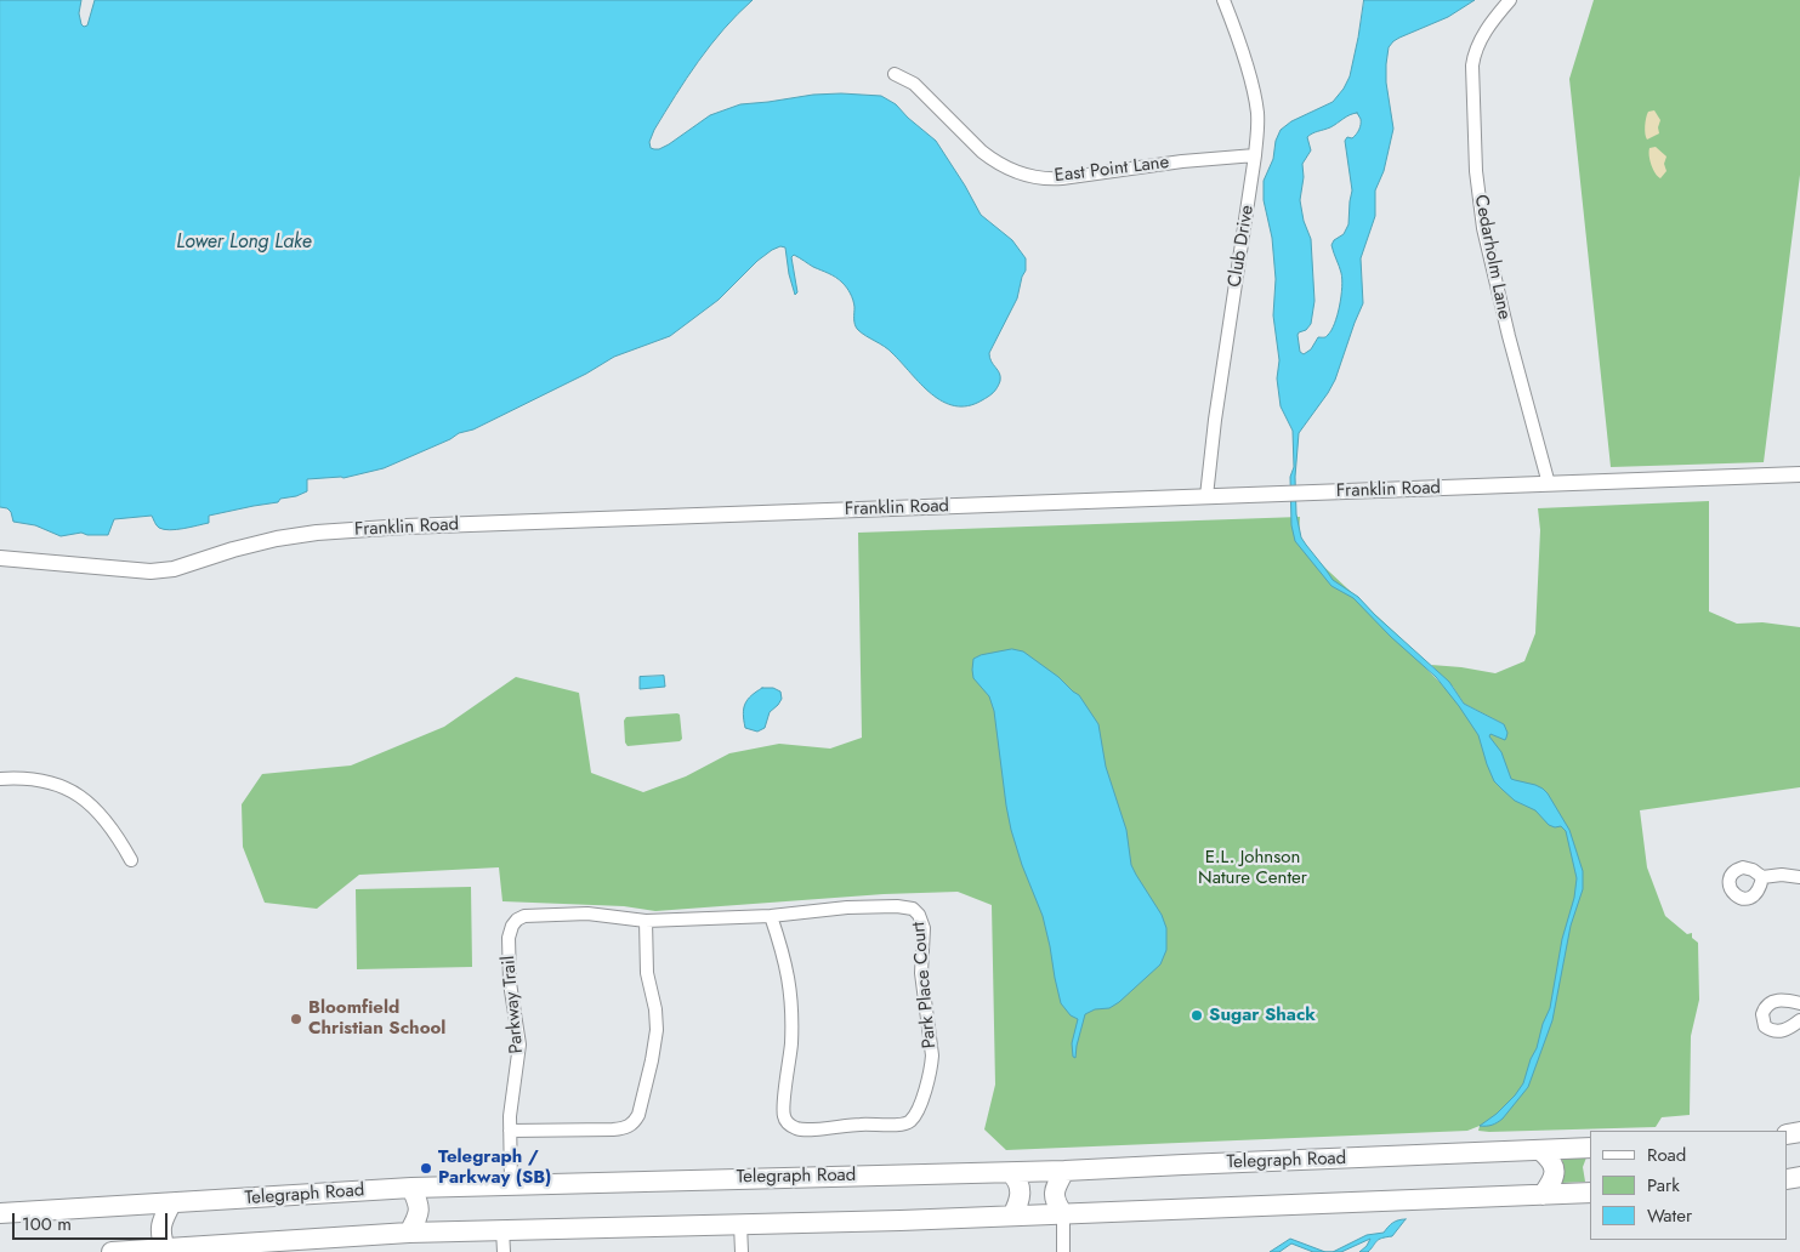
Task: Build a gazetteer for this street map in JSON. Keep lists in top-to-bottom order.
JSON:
{
  "streets": {
    "highway": ["Telegraph Road"],
    "street": [
      "East Point Lane",
      "Club Drive",
      "Cedarholm Lane",
      "Franklin Road",
      "Park Place Court",
      "Parkway Trail"
    ]
  },
  "crossings": [
    ["East Point Lane", "Club Drive"],
    ["Club Drive", "Franklin Road"],
    ["Cedarholm Lane", "Franklin Road"],
    ["Park Place Court", "Parkway Trail"],
    ["Parkway Trail", "Telegraph Road"]
  ],
  "water": ["Lower Long Lake"],
  "parks": ["E.L. Johnson Nature Center"],
  "places": ["Sugar Shack", "Bloomfield Christian School", "Telegraph / Parkway (SB)"],
  "legend": ["Road", "Park", "Water"],
  "scale_bar": "100 m"
}
